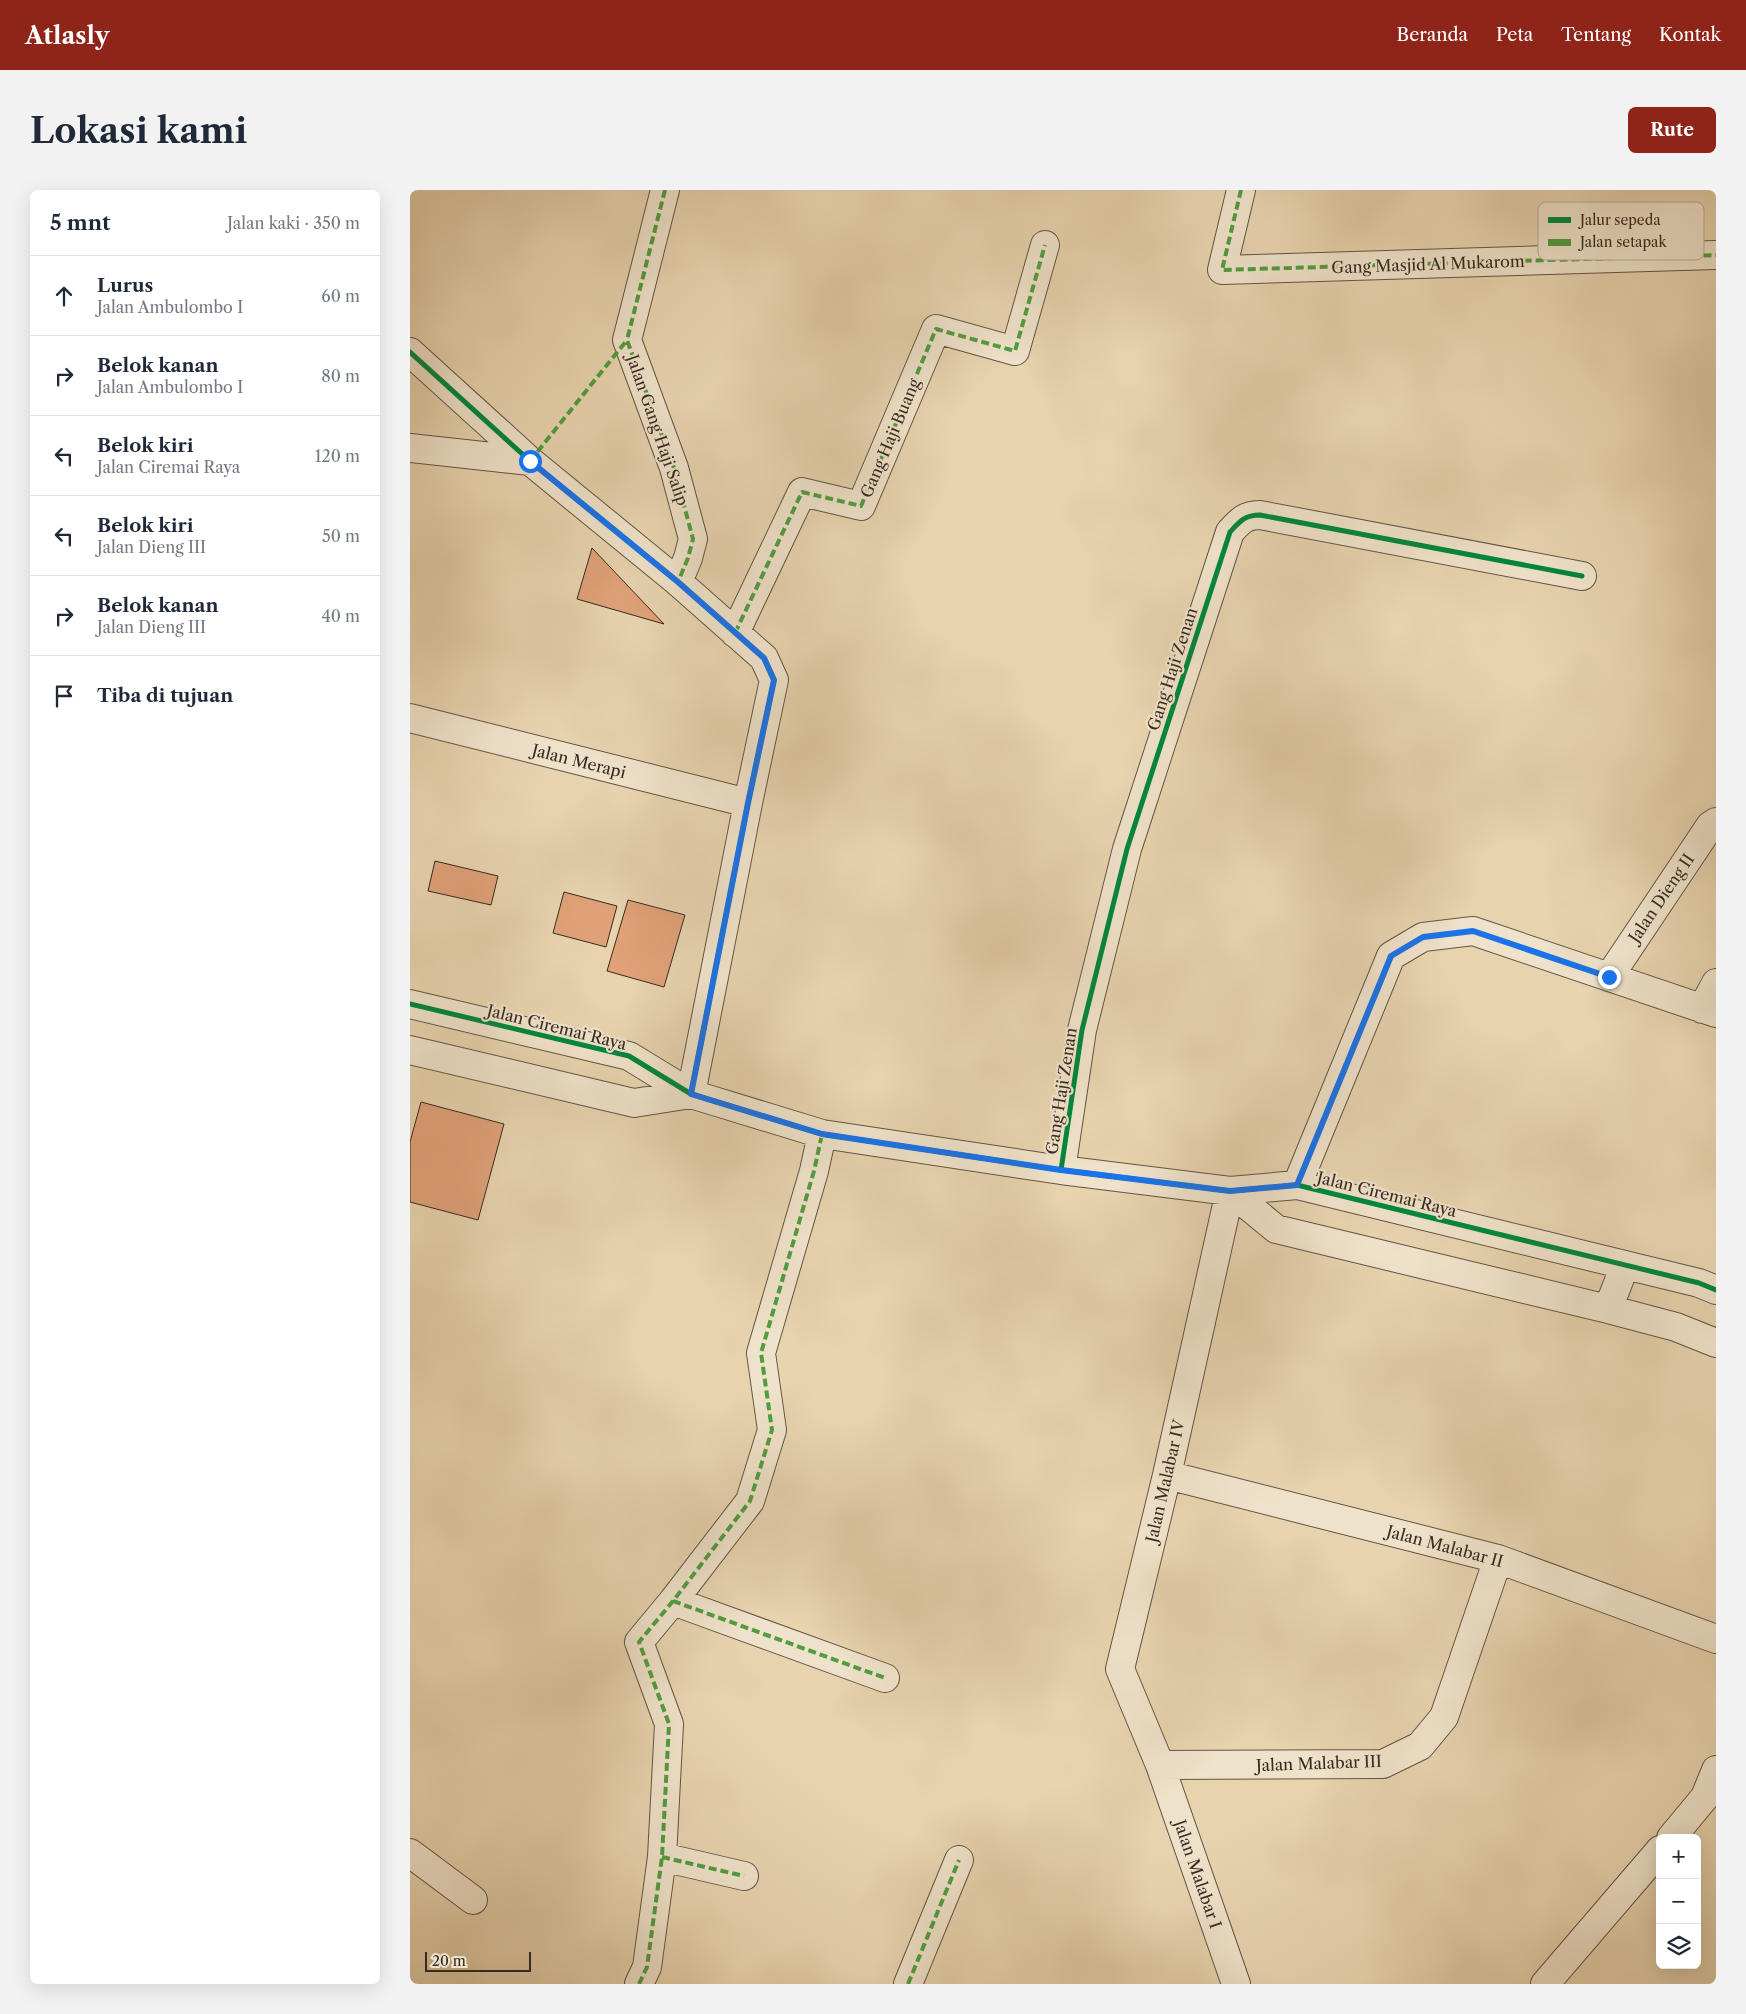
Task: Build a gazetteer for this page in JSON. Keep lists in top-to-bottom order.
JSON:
{
  "streets": {
    "street": [
      "Gang Masjid Al Mukarom",
      "Jalan Gang Haji Salip",
      "Gang Haji Buang",
      "Gang Haji Zenan",
      "Jalan Merapi",
      "Jalan Dieng II",
      "Jalan Ciremai Raya",
      "Jalan Malabar IV",
      "Jalan Malabar II",
      "Jalan Malabar III",
      "Jalan Malabar I"
    ]
  },
  "crossings": [
    ["Gang Haji Zenan", "Jalan Ciremai Raya"],
    ["Jalan Ciremai Raya", "Jalan Malabar IV"],
    ["Jalan Malabar IV", "Jalan Malabar II"],
    ["Jalan Malabar IV", "Jalan Malabar III"],
    ["Jalan Malabar IV", "Jalan Malabar I"],
    ["Jalan Malabar II", "Jalan Malabar III"],
    ["Jalan Malabar III", "Jalan Malabar I"]
  ],
  "legend": ["Jalur sepeda", "Jalan setapak"],
  "scale_bar": "20 m",
  "page": {
    "header": "Atlasly",
    "nav": [
      "Beranda",
      "Peta",
      "Tentang",
      "Kontak"
    ],
    "buttons": "Rute",
    "title": "Lokasi kami",
    "heading": ["5 mnt", "Jalan kaki · 350 m"],
    "list": [
      ["Lurus", "Jalan Ambulombo I", "60 m"],
      ["Belok kanan", "Jalan Ambulombo I", "80 m"],
      ["Belok kiri", "Jalan Ciremai Raya", "120 m"],
      ["Belok kiri", "Jalan Dieng III", "50 m"],
      ["Belok kanan", "Jalan Dieng III", "40 m"],
      "Tiba di tujuan"
    ],
    "map_buttons": ["+", "−"],
    "scale": "20 m"
  }
}
